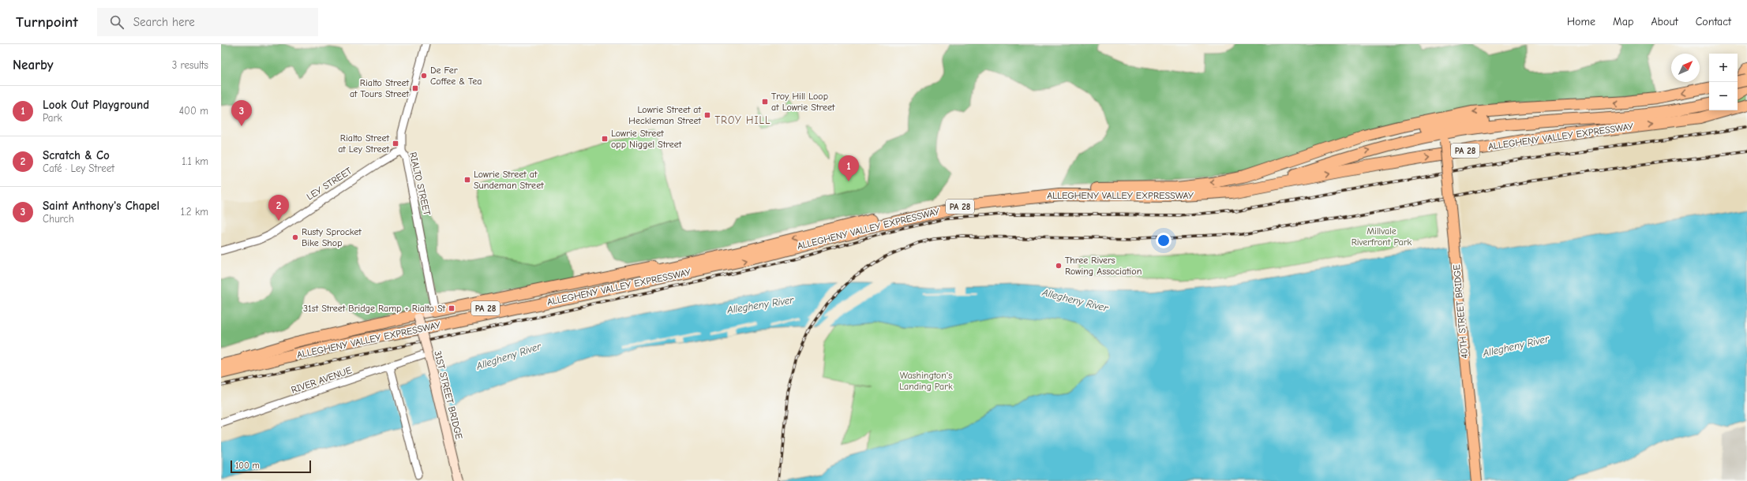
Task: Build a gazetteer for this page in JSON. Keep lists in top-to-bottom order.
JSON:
{
  "streets": {
    "highway": ["ALLEGHENY VALLEY EXPRESSWAY", "PA 28"],
    "main road": ["40TH STREET BRIDGE", "31ST STREET BRIDGE"],
    "street": ["LEY STREET", "RIALTO STREET", "RIVER AVENUE"]
  },
  "crossings": [
    ["LEY STREET", "RIALTO STREET"],
    ["RIVER AVENUE", "31ST STREET BRIDGE"]
  ],
  "districts": ["TROY HILL"],
  "water": ["Allegheny River"],
  "parks": ["Millvale Riverfront Park", "Washington's Landing Park"],
  "places": {
    "other": ["De Fer Coffee & Tea", "Rusty Sprocket Bike Shop", "Three Rivers Rowing Association"],
    "transit": [
      "Rialto Street at Tours Street",
      "Troy Hill Loop at Lowrie Street",
      "Lowrie Street at Heckleman Street",
      "Lowrie Street opp Niggel Street",
      "Rialto Street at Ley Street",
      "Lowrie Street at Sundeman Street",
      "31st Street Bridge Ramp + Rialto St"
    ]
  },
  "scale_bar": "100 m",
  "north": "top right",
  "page": {
    "header": "Turnpoint",
    "search": "Search here",
    "nav": [
      "Home",
      "Map",
      "About",
      "Contact"
    ],
    "heading": ["Nearby", "3 results"],
    "map_buttons": ["+", "−"],
    "list": [
      {
        "mark": "1",
        "name": "Look Out Playground",
        "note": "Park",
        "value": "400 m"
      },
      {
        "mark": "2",
        "name": "Scratch & Co",
        "note": "Café · Ley Street",
        "value": "1.1 km"
      },
      {
        "mark": "3",
        "name": "Saint Anthony's Chapel",
        "note": "Church",
        "value": "1.2 km"
      }
    ],
    "pins": ["3", "1", "2"],
    "scale": "100 m"
  }
}
